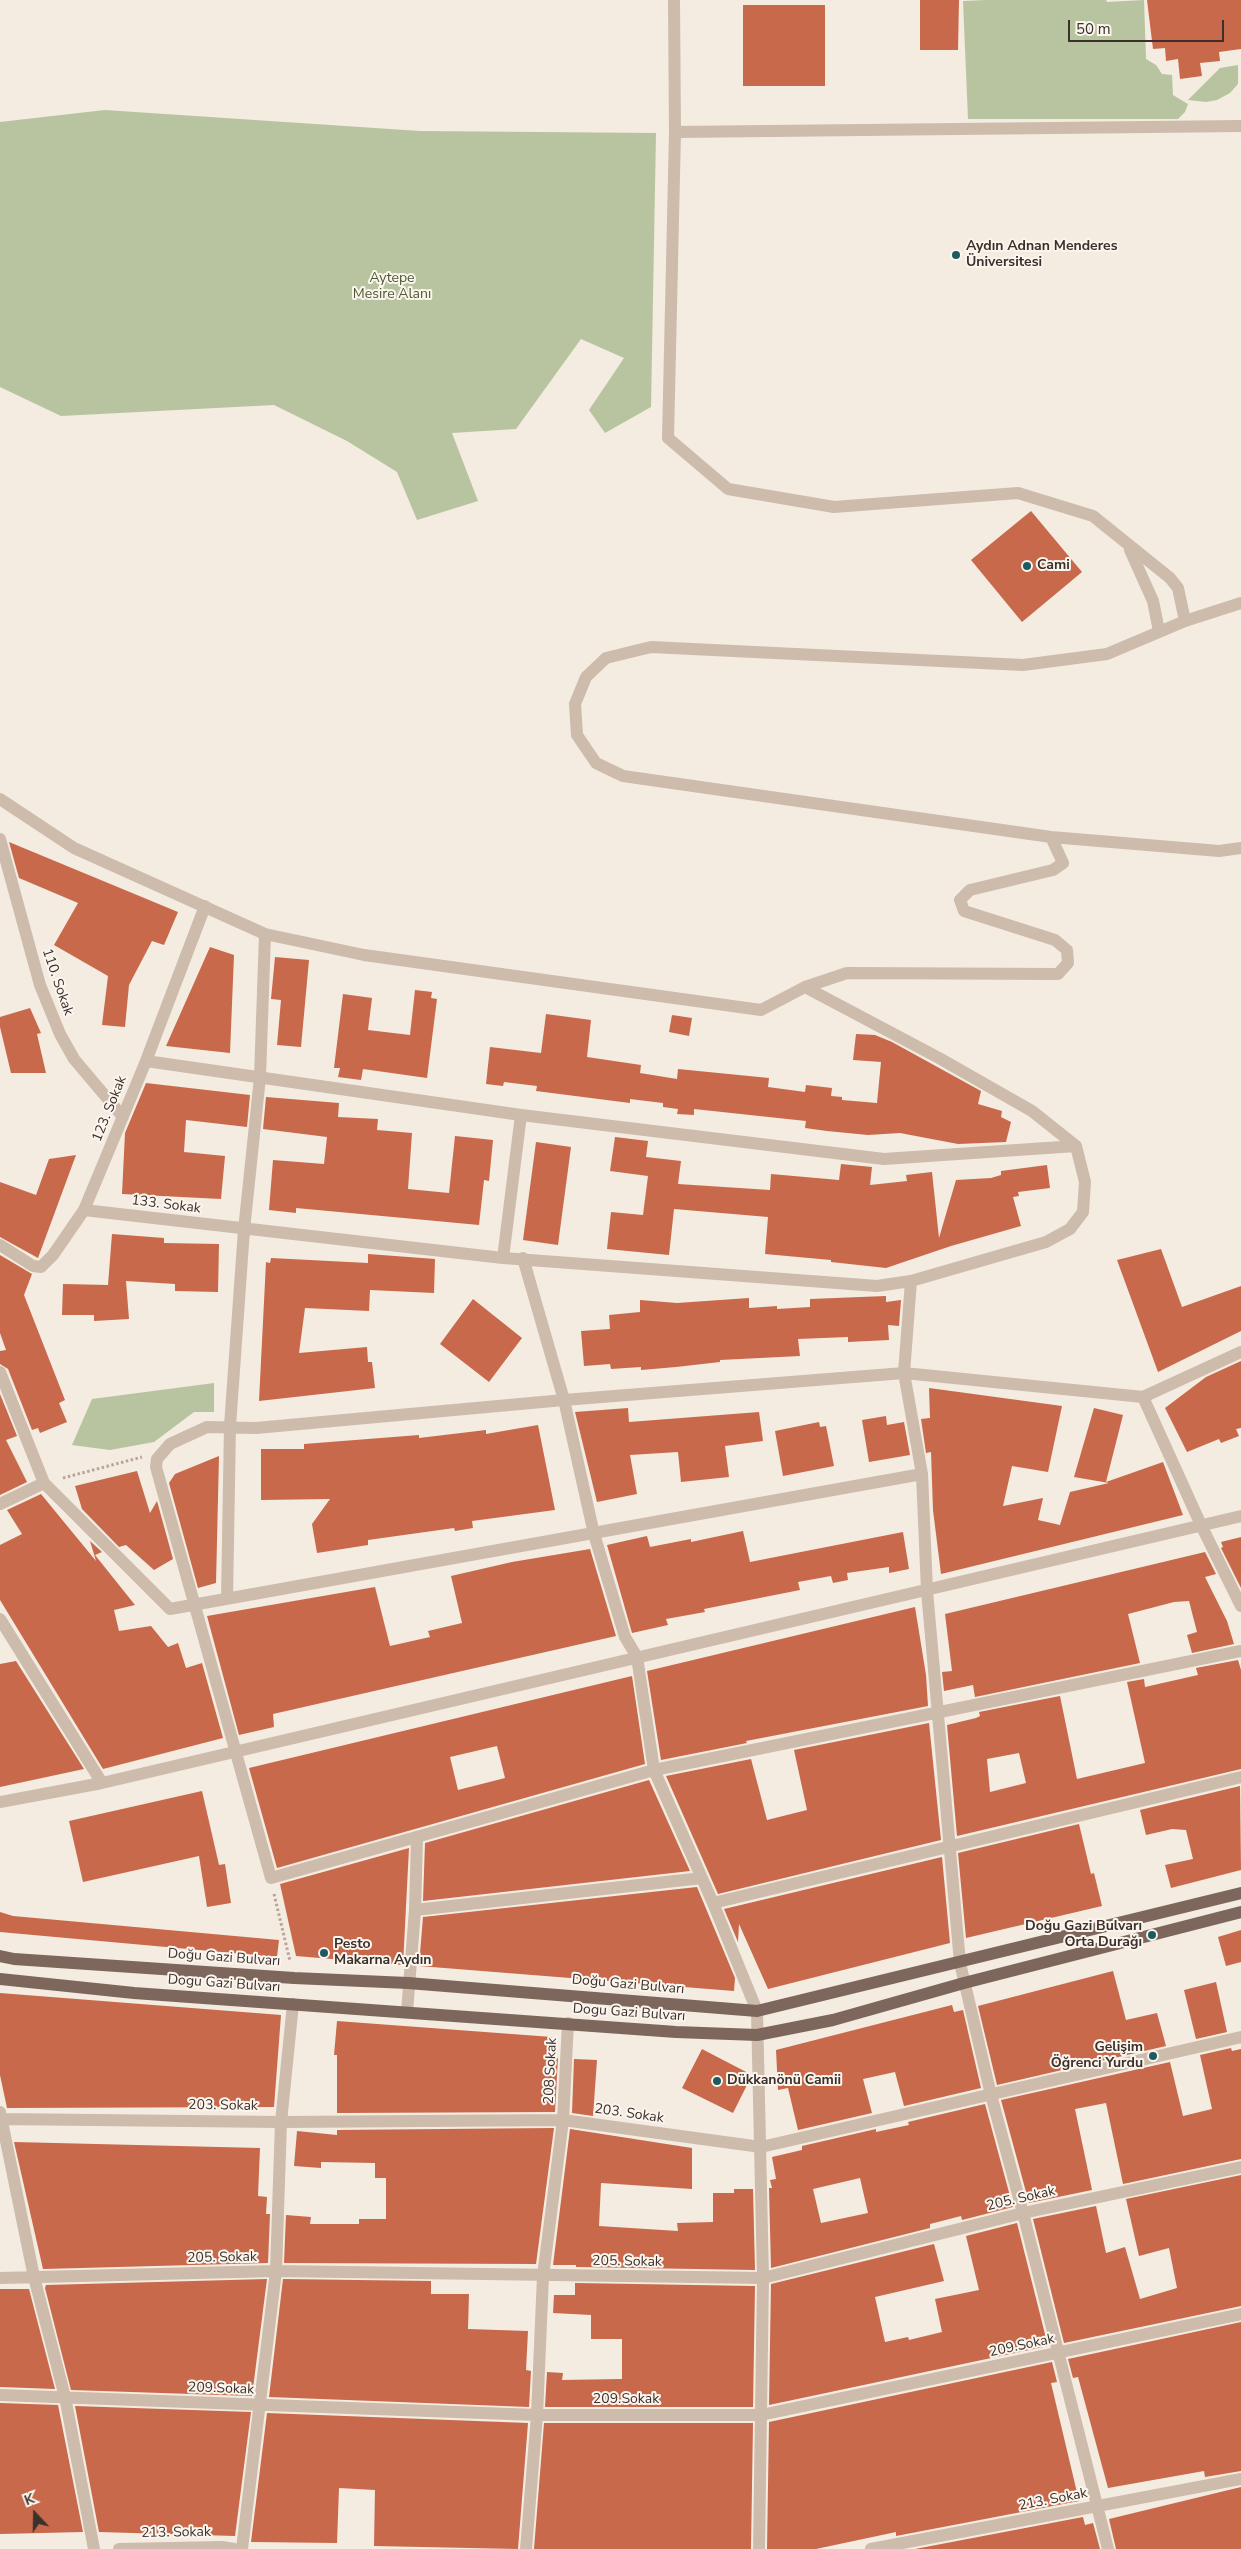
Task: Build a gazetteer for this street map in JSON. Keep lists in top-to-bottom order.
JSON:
{
  "streets": {
    "main road": ["Doğu Gazi Bulvarı", "Dogu Gazi Bulvarı"],
    "street": [
      "110. Sokak",
      "123. Sokak",
      "133. Sokak",
      "208 Sokak",
      "203. Sokak",
      "205. Sokak",
      "209.Sokak",
      "213. Sokak"
    ]
  },
  "crossings": [
    ["110. Sokak", "123. Sokak"],
    ["123. Sokak", "133. Sokak"],
    ["Dogu Gazi Bulvarı", "208 Sokak"],
    ["208 Sokak", "203. Sokak"],
    ["208 Sokak", "205. Sokak"],
    ["208 Sokak", "209.Sokak"]
  ],
  "parks": ["Aytepe Mesire Alanı"],
  "places": [
    "Aydın Adnan Menderes Üniversitesi",
    "Cami",
    "Doğu Gazi Bulvarı Orta Durağı",
    "Pesto Makarna Aydın",
    "Gelişim Öğrenci Yurdu",
    "Dükkanönü Camii"
  ],
  "scale_bar": "50 m",
  "north": "top"
}
